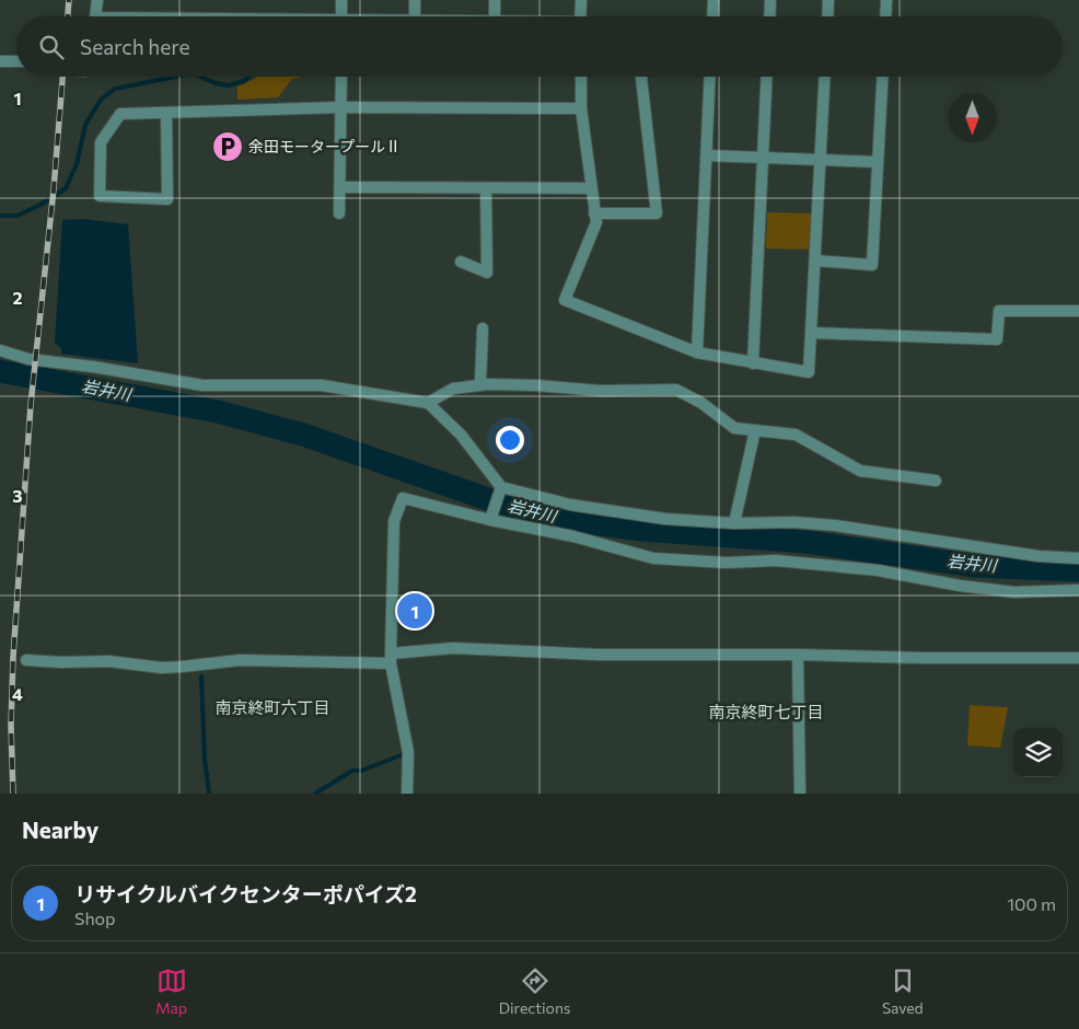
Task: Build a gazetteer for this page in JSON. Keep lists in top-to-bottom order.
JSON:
{
  "districts": ["南京終町六丁目", "南京終町七丁目"],
  "water": ["岩井川"],
  "places": {
    "parking": ["余田モータープールⅡ"]
  },
  "north": "bottom",
  "page": {
    "search": "Search here",
    "pins": "1",
    "heading": "Nearby",
    "list": [
      {
        "mark": "1",
        "name": "リサイクルバイクセンターポパイズ2",
        "note": "Shop",
        "value": "100 m"
      }
    ],
    "nav": ["Map", "Directions", "Saved"]
  },
  "grid": {
    "rows": [
      "1",
      "2",
      "3",
      "4"
    ]
  }
}
